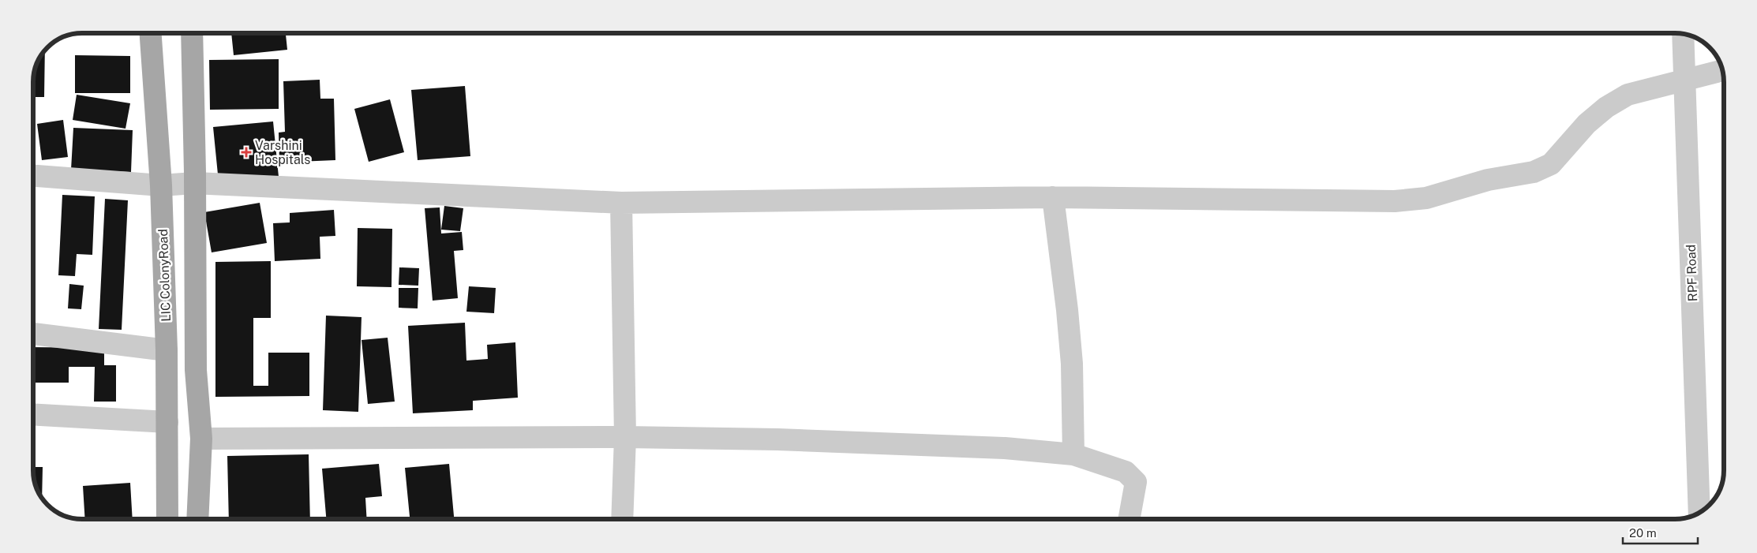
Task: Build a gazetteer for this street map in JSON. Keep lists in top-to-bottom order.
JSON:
{
  "streets": {
    "main road": ["LIC ColonyRoad"],
    "street": ["RPF Road"]
  },
  "places": {
    "health": ["Varshini Hospitals"]
  },
  "scale_bar": "20 m"
}
